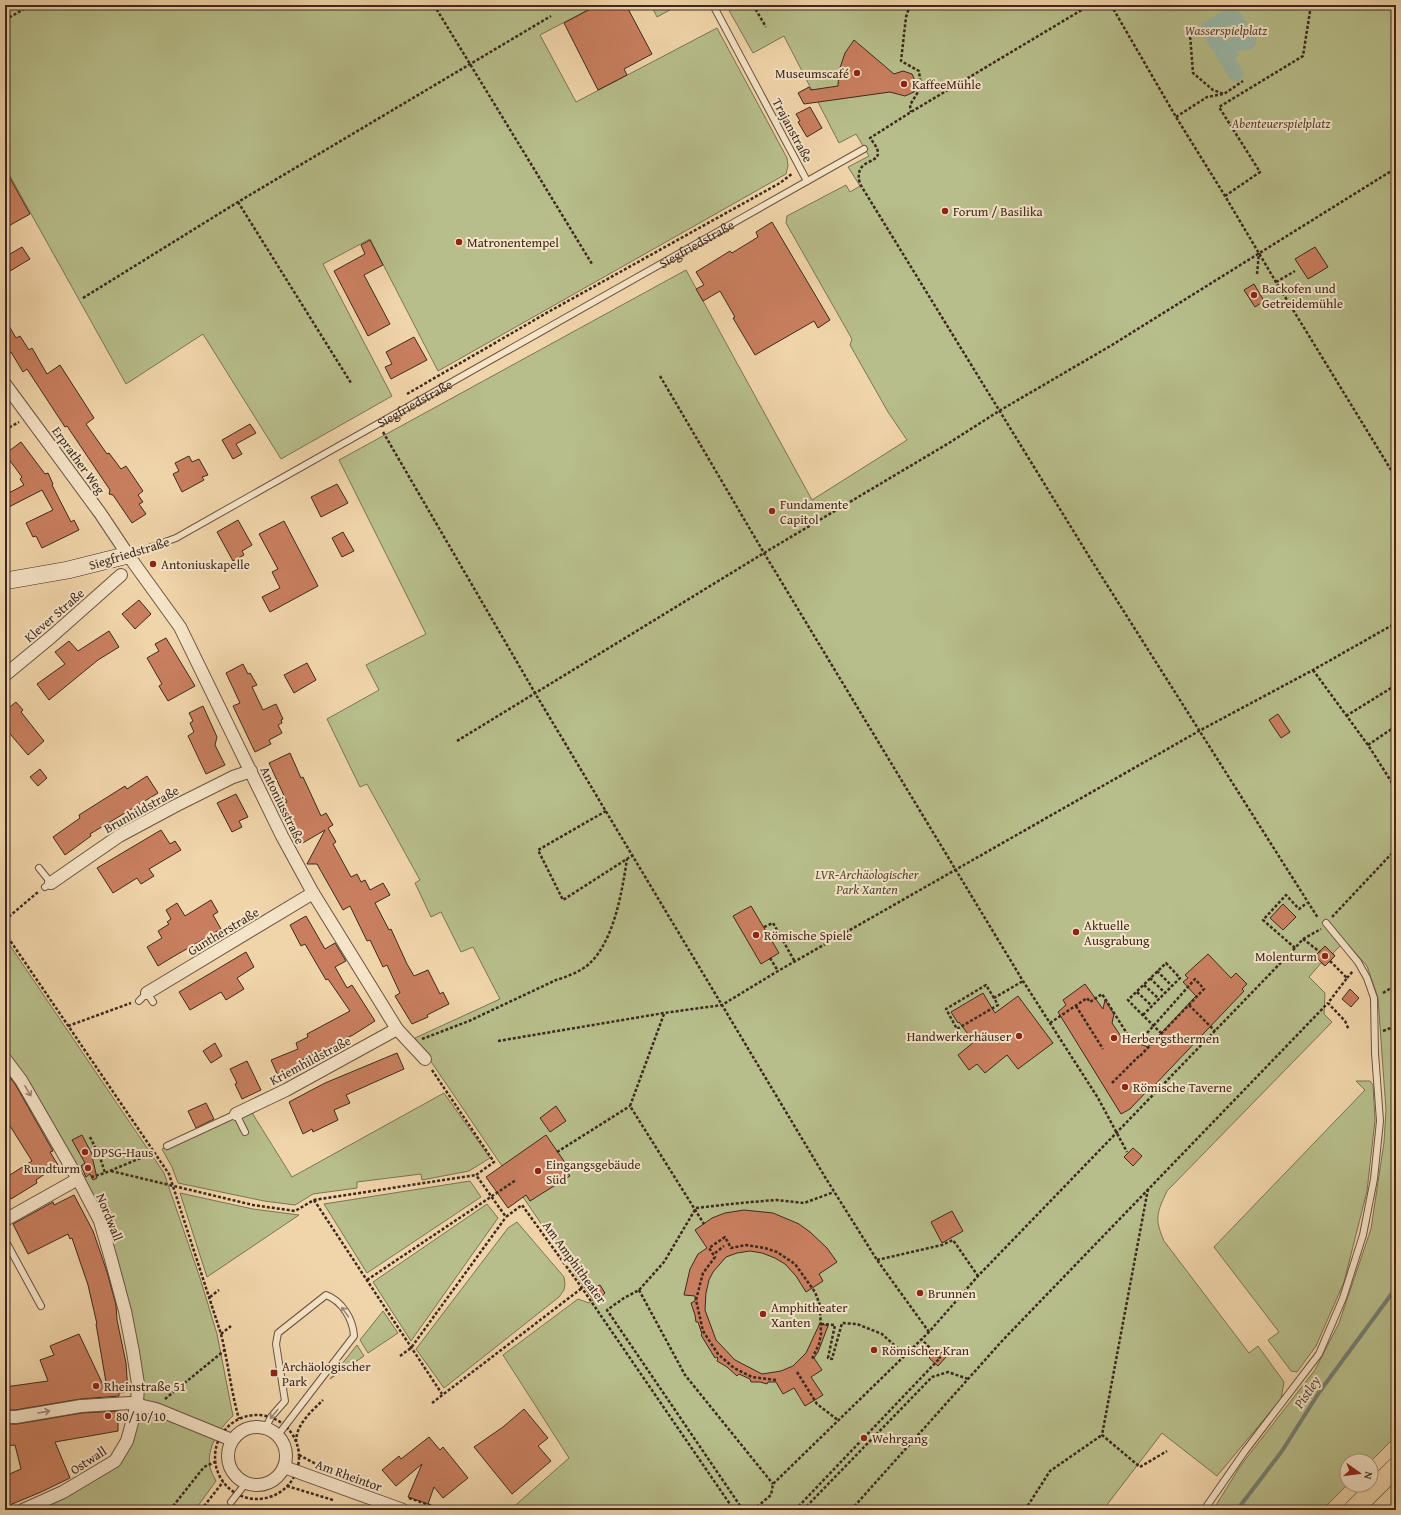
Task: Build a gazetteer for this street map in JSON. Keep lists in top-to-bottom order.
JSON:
{
  "streets": {
    "street": [
      "Siegfriedstraße",
      "Erprather Weg",
      "Klever Straße",
      "Antoniusstraße",
      "Brunhildstraße",
      "Guntherstraße",
      "Kriemhildstraße",
      "Nordwall",
      "Ostwall",
      "Am Rheintor"
    ],
    "lane": ["Trajanstraße"],
    "path": ["Am Amphitheater"]
  },
  "crossings": [
    ["Trajanstraße", "Siegfriedstraße"],
    ["Siegfriedstraße", "Erprather Weg"],
    ["Siegfriedstraße", "Antoniusstraße"],
    ["Erprather Weg", "Antoniusstraße"],
    ["Antoniusstraße", "Brunhildstraße"],
    ["Antoniusstraße", "Guntherstraße"],
    ["Antoniusstraße", "Kriemhildstraße"],
    ["Nordwall", "Ostwall"]
  ],
  "one_way": ["Nordwall"],
  "water": ["Pistley"],
  "parks": ["Wasserspielplatz", "Abenteuerspielplatz", "LVR-Archäologischer Park Xanten"],
  "places": {
    "other": [
      "Museumscafé",
      "KaffeeMühle",
      "Forum / Basilika",
      "Matronentempel",
      "Backofen und Getreidemühle",
      "Fundamente Capitol",
      "Antoniuskapelle",
      "Aktuelle Ausgrabung",
      "Römische Spiele",
      "Molenturm",
      "Handwerkerhäuser",
      "Herbergsthermen",
      "Römische Taverne",
      "DPSG-Haus",
      "Rundturm",
      "Eingangsgebäude Süd",
      "Brunnen",
      "Amphitheater Xanten",
      "Römischer Kran",
      "Rheinstraße 51",
      "80/10/10",
      "Wehrgang"
    ],
    "transit": ["Archäologischer Park"]
  },
  "north": "right"
}
